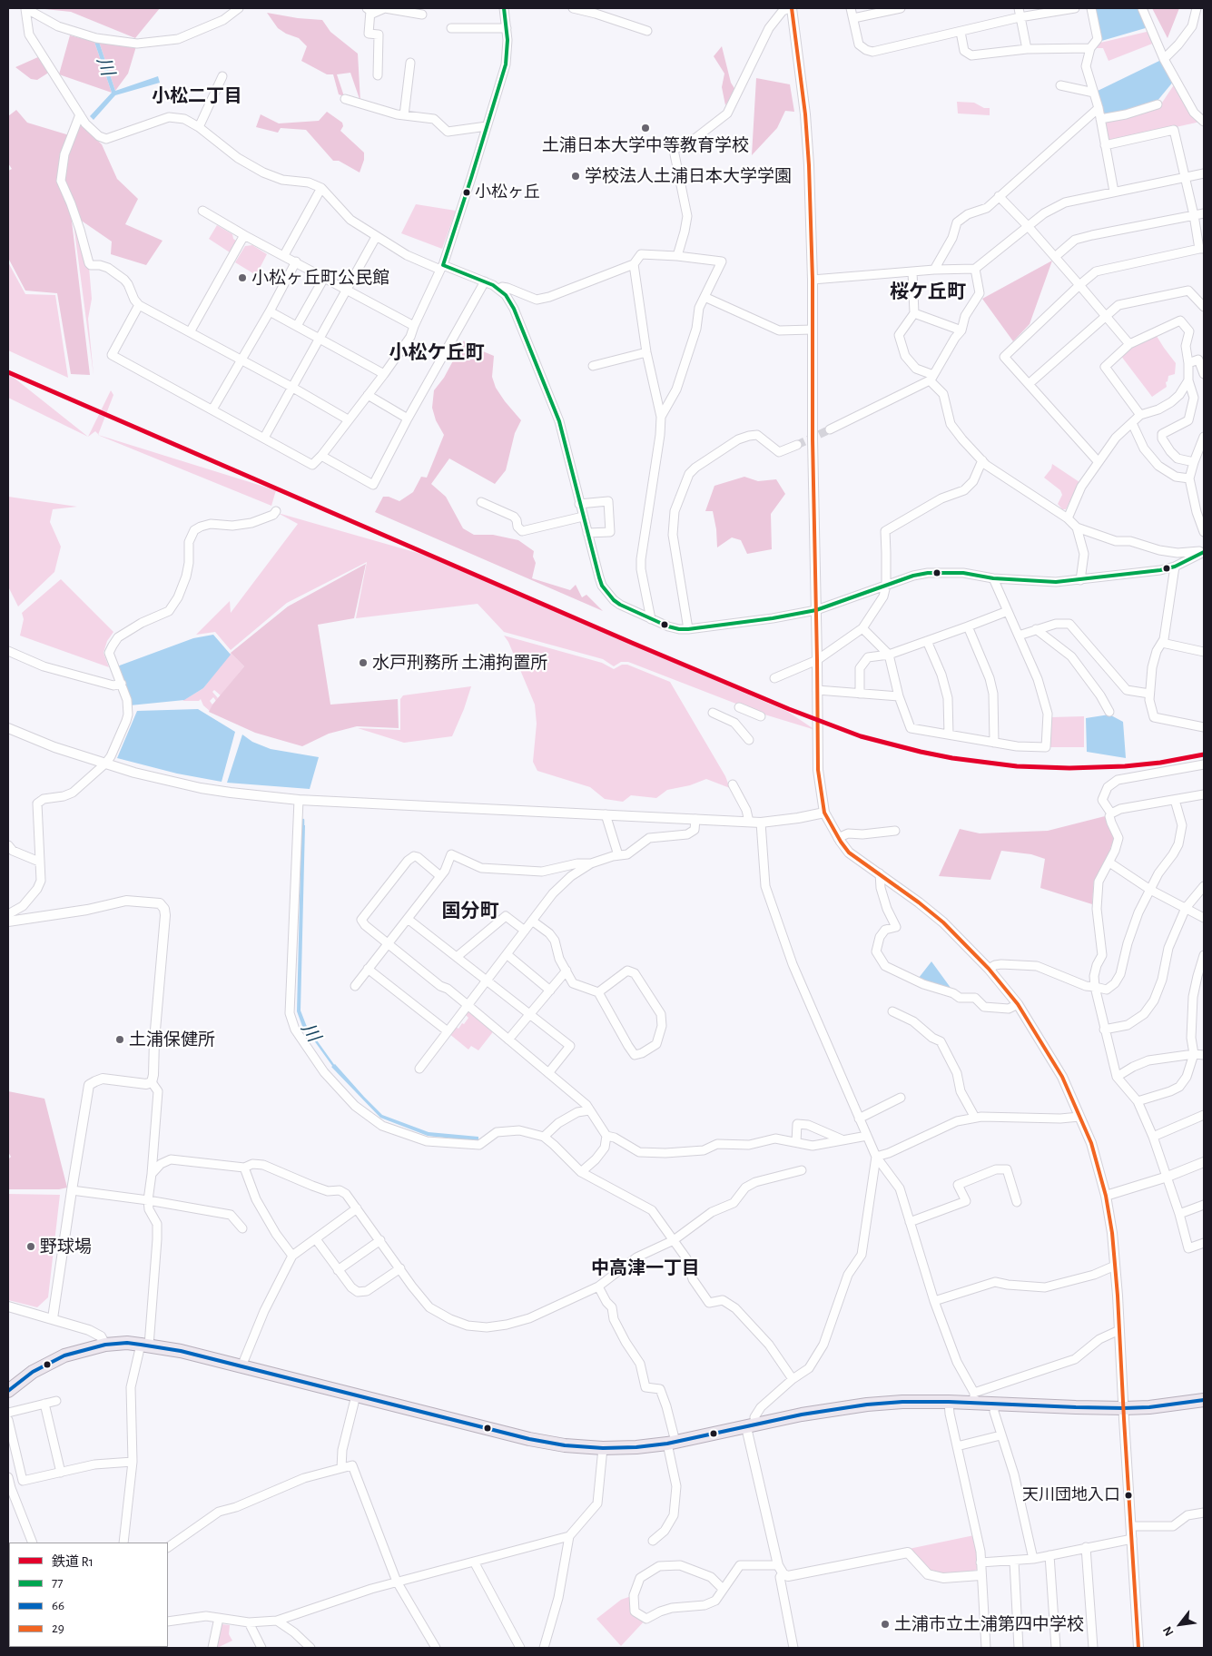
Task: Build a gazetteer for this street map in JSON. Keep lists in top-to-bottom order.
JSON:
{
  "districts": [
    "小松二丁目",
    "桜ケ丘町",
    "小松ケ丘町",
    "国分町",
    "中高津一丁目"
  ],
  "water": ["川"],
  "places": [
    "土浦日本大学中等教育学校",
    "学校法人土浦日本大学学園",
    "小松ヶ丘",
    "小松ヶ丘町公民館",
    "水戸刑務所 土浦拘置所",
    "土浦保健所",
    "野球場",
    "天川団地入口",
    "土浦市立土浦第四中学校"
  ],
  "lines": [
    "transit line 77",
    "transit line 29",
    "rail line R1",
    "transit line 66"
  ],
  "legend": [
    "鉄道 R1",
    "77",
    "66",
    "29"
  ],
  "north": "bottom left"
}
